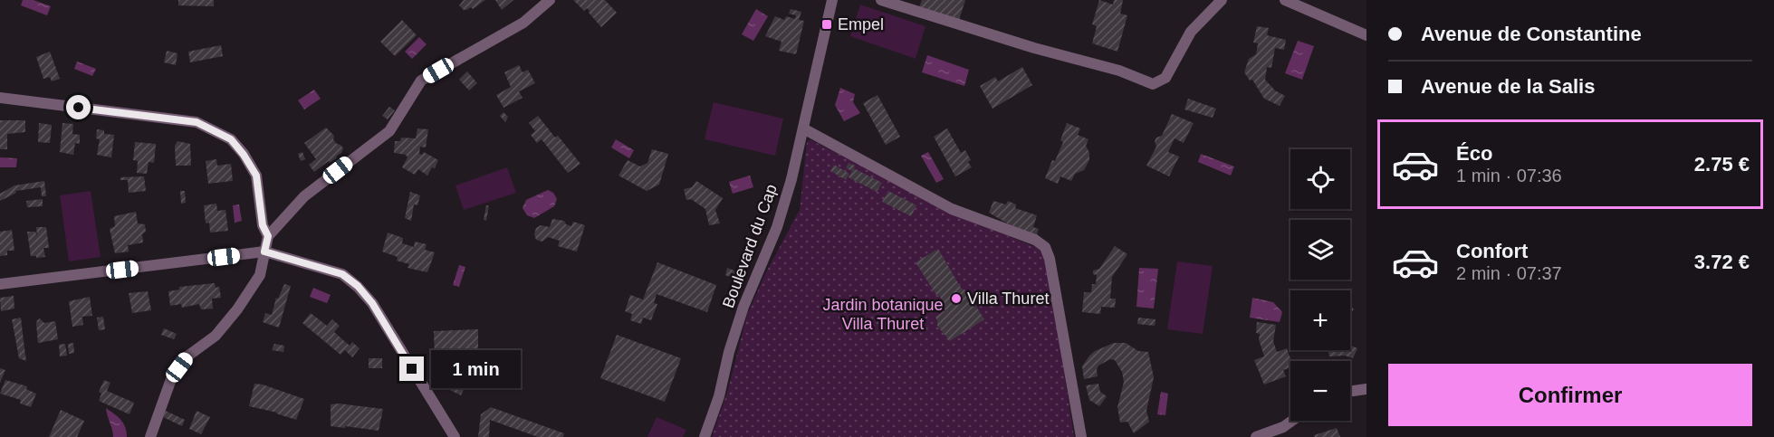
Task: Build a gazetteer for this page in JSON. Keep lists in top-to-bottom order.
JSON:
{
  "streets": {
    "street": ["Boulevard du Cap"]
  },
  "parks": ["Jardin botanique Villa Thuret"],
  "places": {
    "transit": ["Empel"],
    "other": ["Villa Thuret"]
  },
  "page": {
    "banner": ["Avenue de Constantine", "Avenue de la Salis"],
    "list": [
      {
        "name": "Éco",
        "note": "1 min · 07:36",
        "value": "2.75 €"
      },
      {
        "name": "Confort",
        "note": "2 min · 07:37",
        "value": "3.72 €"
      }
    ],
    "map_buttons": ["+", "−"],
    "bubble": "1 min",
    "buttons": "Confirmer"
  }
}
